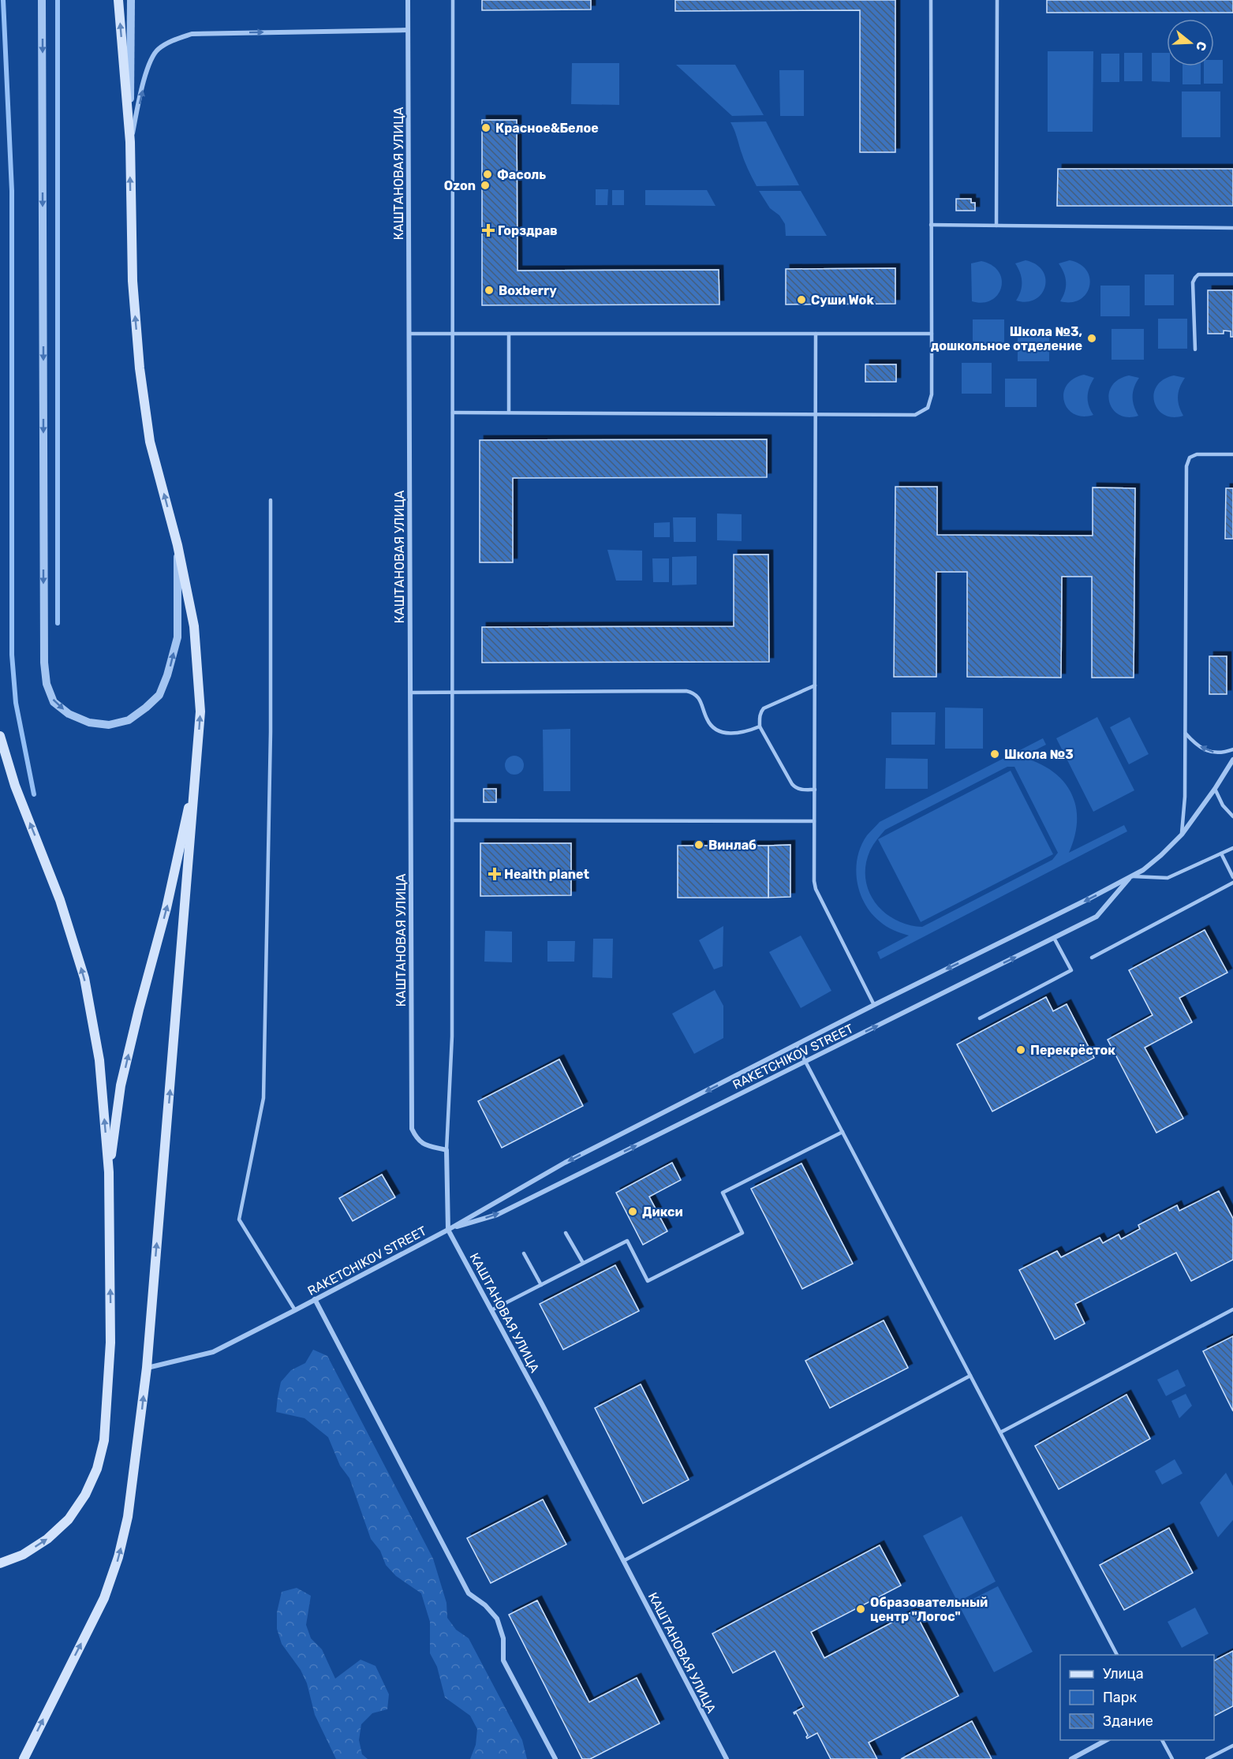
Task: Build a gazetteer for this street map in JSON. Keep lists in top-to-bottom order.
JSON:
{
  "streets": {
    "street": ["КАШТАНОВАЯ УЛИЦА", "RAKETCHIKOV STREET"]
  },
  "crossings": [
    ["КАШТАНОВАЯ УЛИЦА", "RAKETCHIKOV STREET"]
  ],
  "places": {
    "other": [
      "Красное&Белое",
      "Фасоль",
      "Ozon",
      "Boxberry",
      "Суши Wok",
      "Школа №3, дошкольное отделение",
      "Школа №3",
      "Винлаб",
      "Перекрёсток",
      "Дикси",
      "Образовательный центр \"Логос\""
    ],
    "health": ["Горздрав", "Health planet"]
  },
  "legend": ["Улица", "Парк", "Здание"],
  "north": "right"
}
